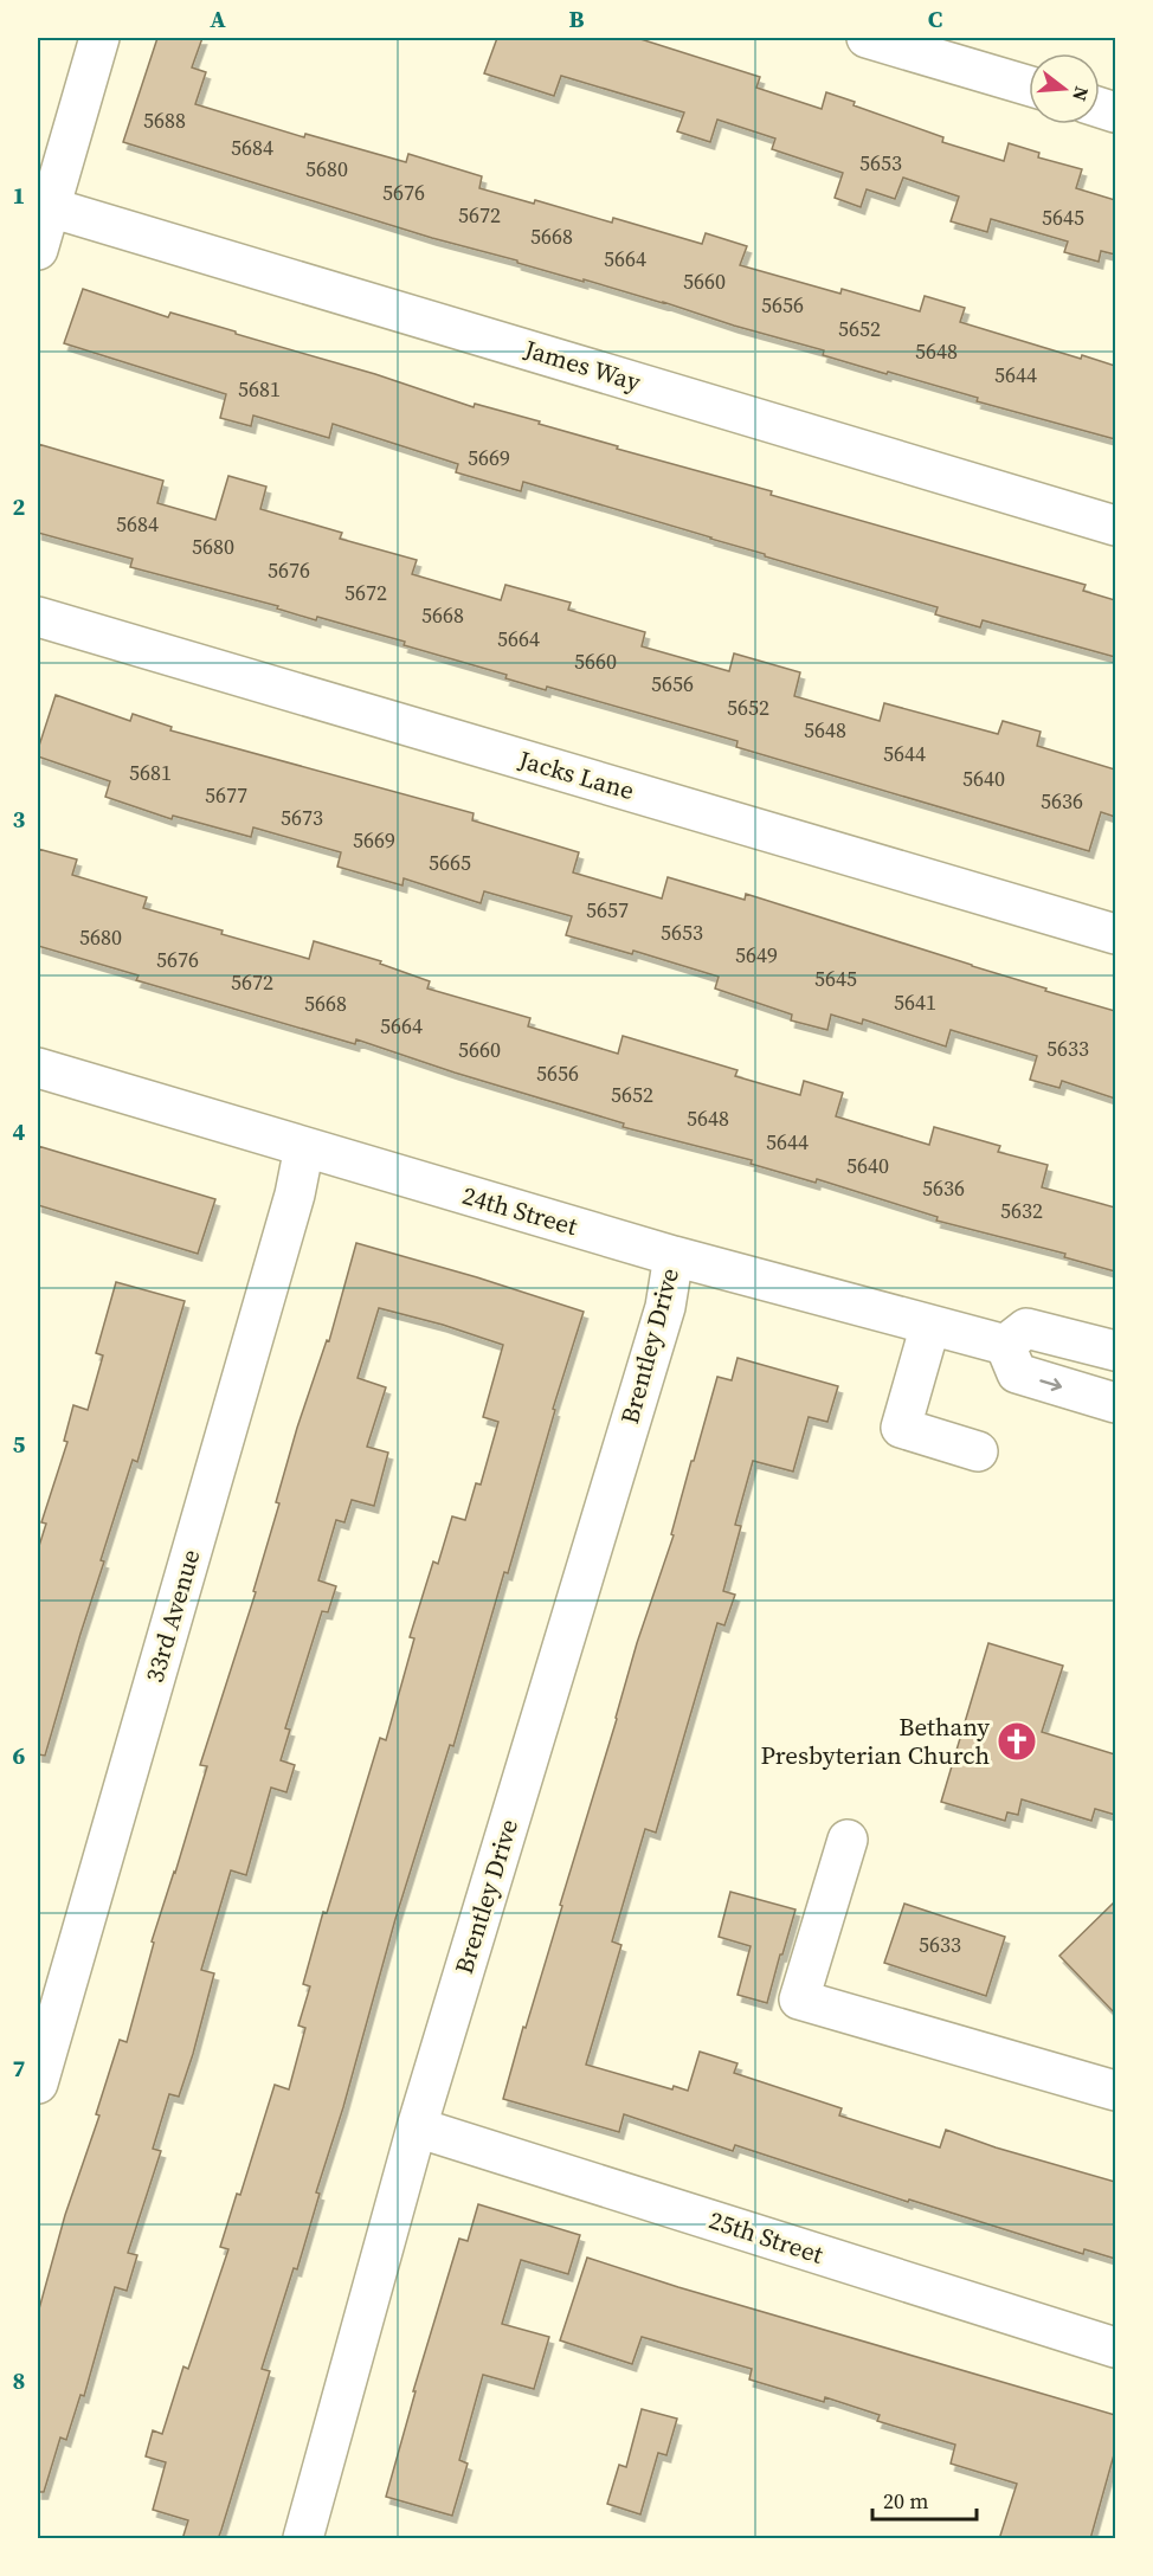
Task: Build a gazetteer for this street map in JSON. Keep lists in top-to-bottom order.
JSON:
{
  "streets": {
    "street": [
      "James Way",
      "Jacks Lane",
      "24th Street",
      "Brentley Drive",
      "33rd Avenue",
      "25th Street"
    ]
  },
  "crossings": [
    ["24th Street", "Brentley Drive"],
    ["24th Street", "33rd Avenue"],
    ["Brentley Drive", "25th Street"]
  ],
  "places": {
    "church": ["Bethany Presbyterian Church"]
  },
  "house_numbers": [
    "5688",
    "5684",
    "5653",
    "5680",
    "5676",
    "5672",
    "5645",
    "5668",
    "5664",
    "5660",
    "5656",
    "5652",
    "5648",
    "5644",
    "5681",
    "5669",
    "5684",
    "5680",
    "5676",
    "5672",
    "5668",
    "5664",
    "5660",
    "5656",
    "5652",
    "5648",
    "5644",
    "5681",
    "5640",
    "5677",
    "5636",
    "5673",
    "5669",
    "5665",
    "5657",
    "5653",
    "5680",
    "5649",
    "5676",
    "5645",
    "5672",
    "5641",
    "5668",
    "5664",
    "5633",
    "5660",
    "5656",
    "5652",
    "5648",
    "5644",
    "5640",
    "5636",
    "5632",
    "5633"
  ],
  "scale_bar": "20 m",
  "north": "right",
  "grid": {
    "columns": ["A", "B", "C"],
    "rows": [
      "1",
      "2",
      "3",
      "4",
      "5",
      "6",
      "7",
      "8"
    ]
  }
}
